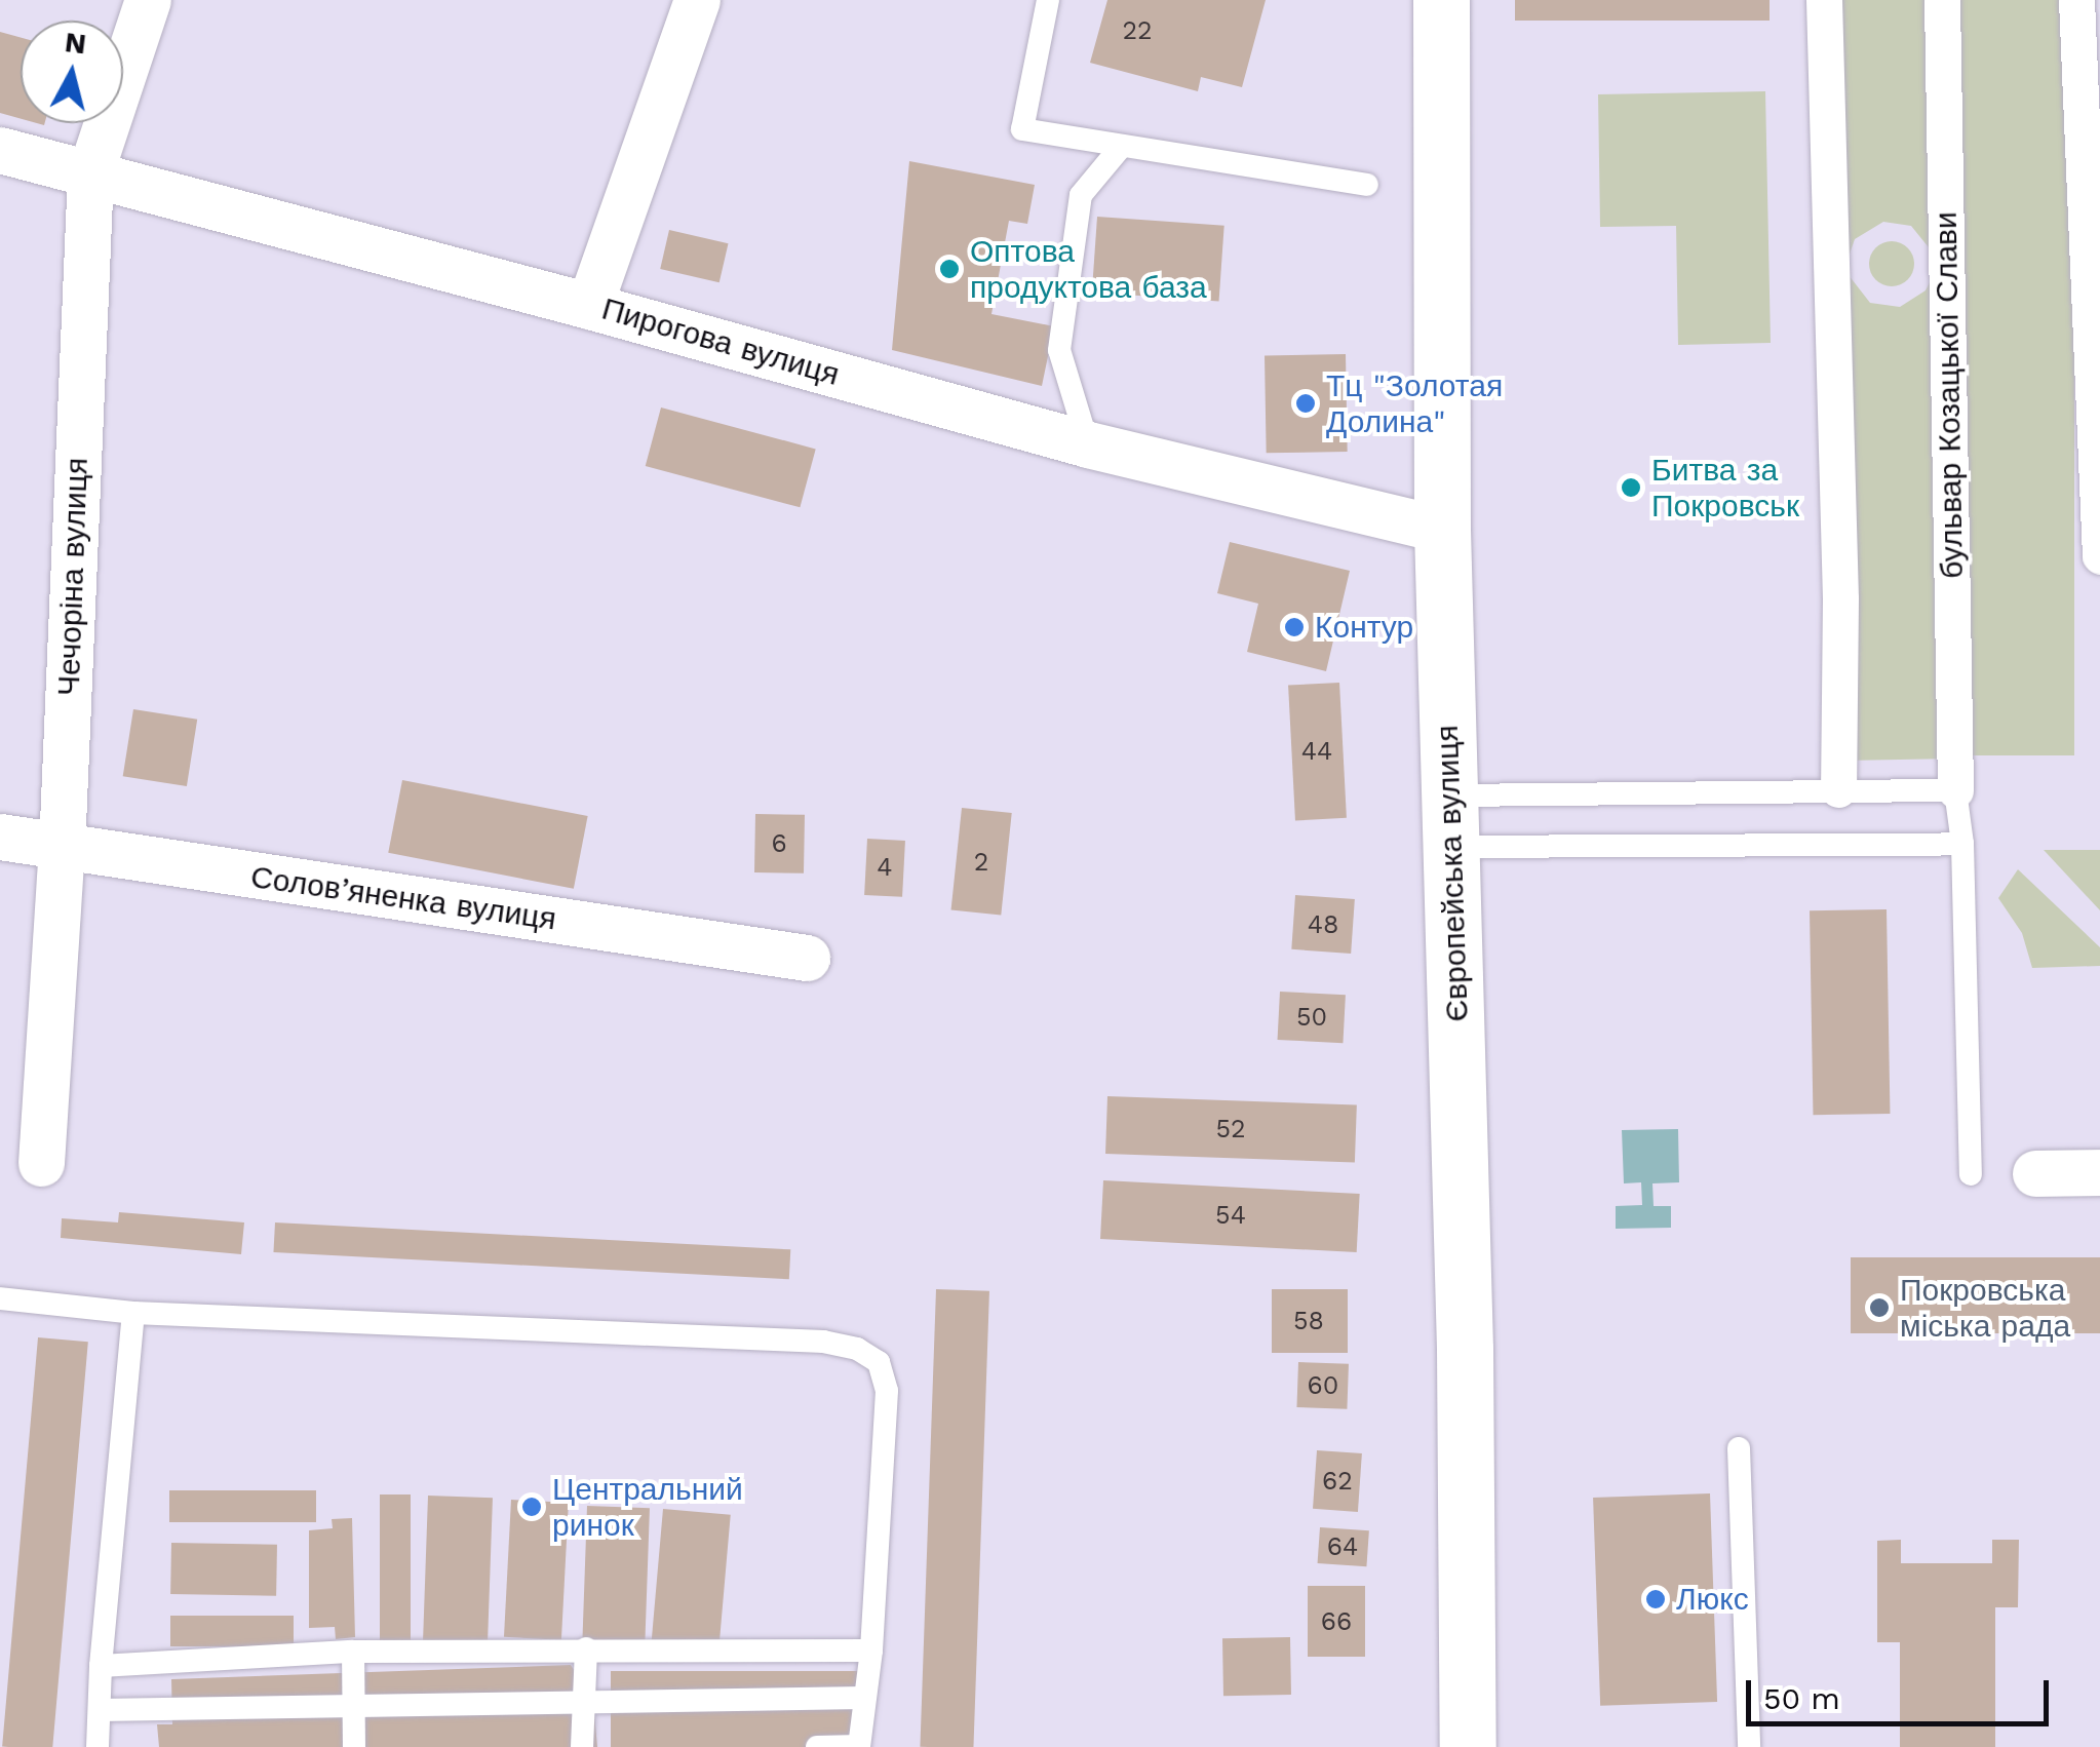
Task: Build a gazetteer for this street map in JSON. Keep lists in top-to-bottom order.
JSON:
{
  "streets": {
    "street": [
      "Пирогова вулиця",
      "бульвар Козацької Слави",
      "Чечоріна вулиця",
      "Європейська вулиця",
      "Солов’яненка вулиця"
    ]
  },
  "crossings": [
    ["Пирогова вулиця", "Чечоріна вулиця"],
    ["Пирогова вулиця", "Європейська вулиця"],
    ["Чечоріна вулиця", "Солов’яненка вулиця"]
  ],
  "places": [
    "Оптова продуктова база",
    "Тц \"Золотая Долина\"",
    "Битва за Покровськ",
    "Контур",
    "Покровська міська рада",
    "Центральний ринок",
    "Люкс"
  ],
  "house_numbers": [
    "22",
    "44",
    "6",
    "2",
    "4",
    "48",
    "50",
    "52",
    "54",
    "58",
    "60",
    "62",
    "64",
    "66"
  ],
  "scale_bar": "50 m",
  "north": "top"
}
